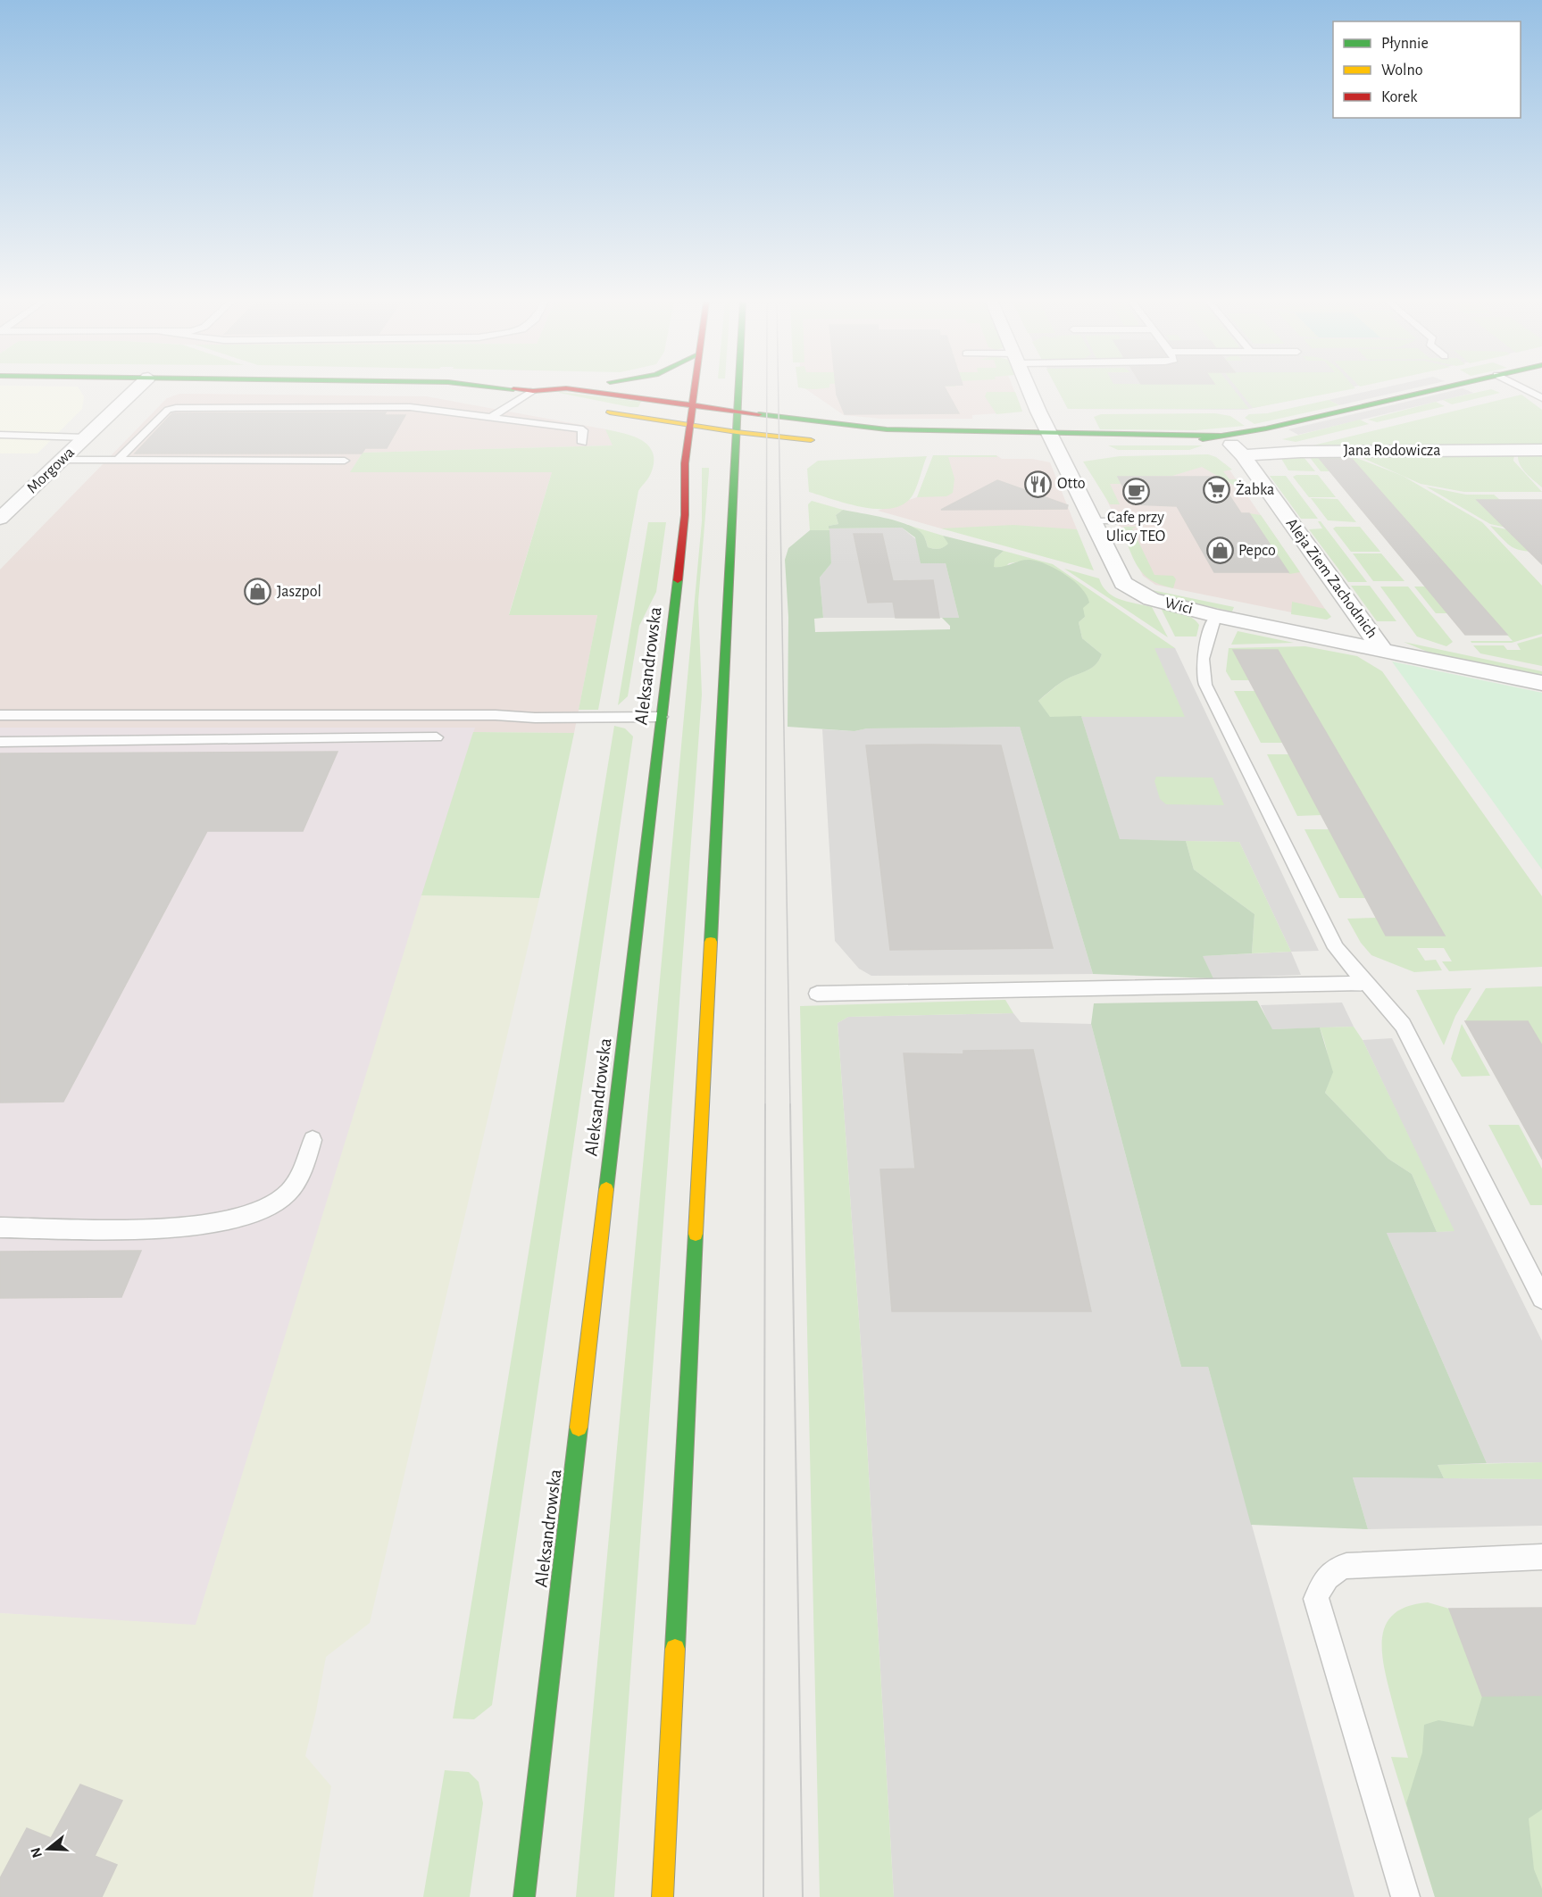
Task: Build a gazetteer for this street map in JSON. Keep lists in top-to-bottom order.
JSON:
{
  "streets": {
    "main road": ["Aleksandrowska"],
    "street": [
      "Jana Rodowicza",
      "Morgowa",
      "Aleja Ziem Zachodnich",
      "Wici"
    ]
  },
  "crossings": [
    ["Jana Rodowicza", "Aleja Ziem Zachodnich"],
    ["Aleja Ziem Zachodnich", "Wici"]
  ],
  "places": {
    "restaurant": ["Otto"],
    "supermarket": ["Żabka"],
    "cafe": ["Cafe przy Ulicy TEO"],
    "shop": ["Pepco", "Jaszpol"]
  },
  "legend": ["Płynnie", "Wolno", "Korek"],
  "north": "left"
}
